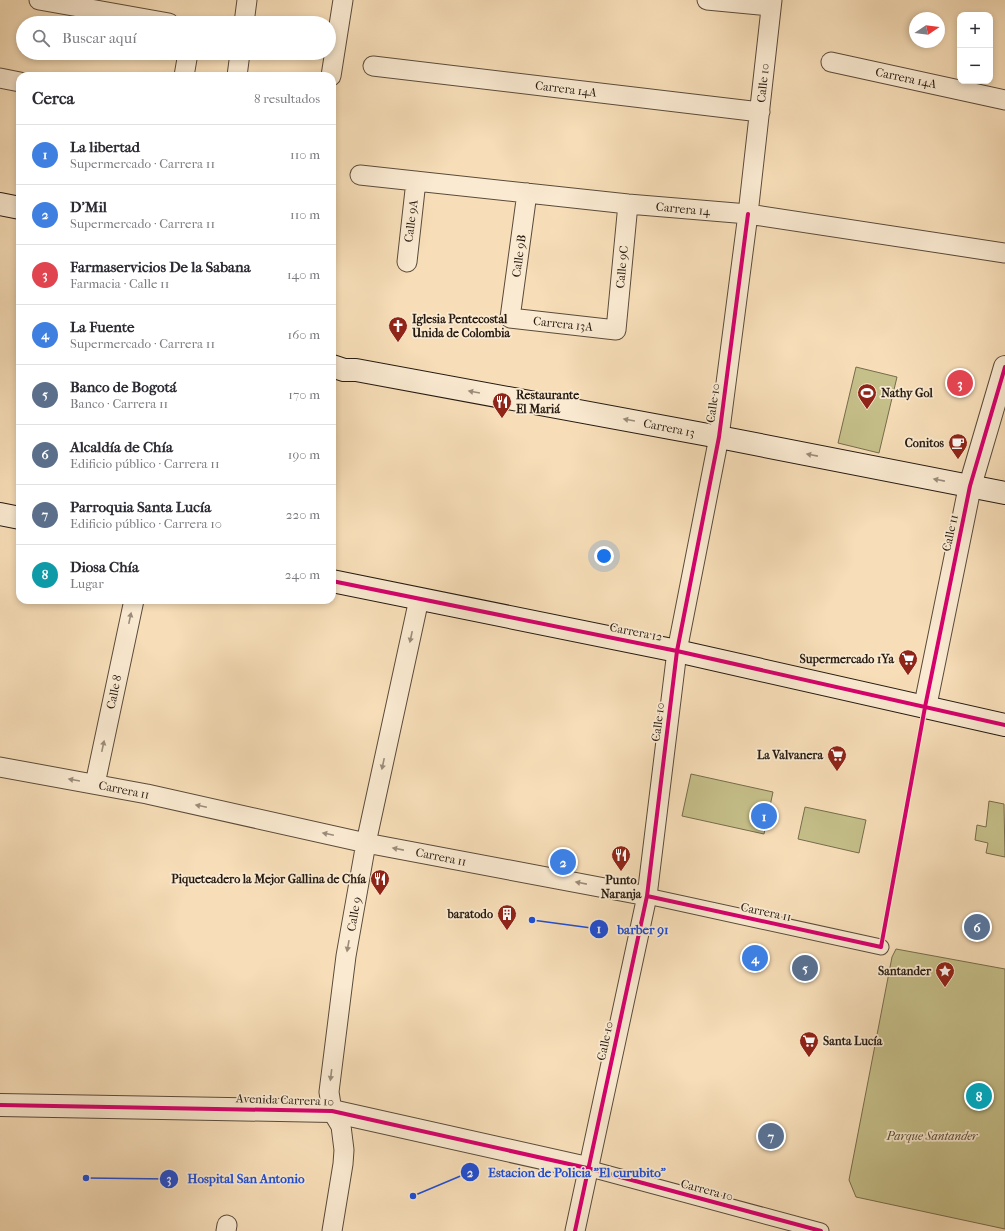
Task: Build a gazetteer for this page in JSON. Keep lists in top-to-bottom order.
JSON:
{
  "streets": {
    "main road": [
      "Carrera 13",
      "Calle 11",
      "Carrera 12",
      "Avenida Carrera 10"
    ],
    "street": [
      "Carrera 14A",
      "Calle 10",
      "Carrera 14",
      "Calle 9A",
      "Calle 9B",
      "Calle 9C",
      "Carrera 13A",
      "Calle 8",
      "Carrera 11",
      "Calle 9",
      "Carrera 10"
    ]
  },
  "crossings": [
    ["Carrera 14A", "Calle 10"],
    ["Calle 10", "Carrera 14"],
    ["Calle 10", "Carrera 13"],
    ["Calle 10", "Carrera 12"],
    ["Calle 10", "Carrera 11"],
    ["Calle 10", "Avenida Carrera 10"],
    ["Calle 10", "Carrera 10"],
    ["Carrera 14", "Calle 9A"],
    ["Carrera 14", "Calle 9B"],
    ["Carrera 14", "Calle 9C"],
    ["Calle 9B", "Carrera 13A"],
    ["Calle 9C", "Carrera 13A"],
    ["Carrera 13", "Calle 11"],
    ["Calle 11", "Carrera 12"],
    ["Carrera 12", "Calle 9"],
    ["Calle 8", "Carrera 11"],
    ["Carrera 11", "Calle 9"],
    ["Calle 9", "Avenida Carrera 10"],
    ["Avenida Carrera 10", "Carrera 10"]
  ],
  "one_way": [
    "Carrera 13",
    "Calle 8",
    "Carrera 11",
    "Calle 9"
  ],
  "parks": ["Parque Santander"],
  "places": {
    "church": ["Iglesia Pentecostal Unida de Colombia"],
    "sports": ["Nathy Gol"],
    "restaurant": ["Restaurante El Mariá", "Punto Naranja", "Piqueteadero la Mejor Gallina de Chía"],
    "cafe": ["Conitos"],
    "supermarket": ["Supermercado 1Ya", "La Valvanera", "Santa Lucía"],
    "other": ["barber 91", "Hospital San Antonio", "Estacion de Policia \"El curubito\""],
    "building": ["baratodo"],
    "place": ["Santander"]
  },
  "north": "right",
  "page": {
    "map_buttons": ["+", "−"],
    "search": "Buscar aquí",
    "heading": ["Cerca", "8 resultados"],
    "list": [
      {
        "mark": "1",
        "name": "La libertad",
        "note": "Supermercado · Carrera 11",
        "value": "110 m"
      },
      {
        "mark": "2",
        "name": "D'Mil",
        "note": "Supermercado · Carrera 11",
        "value": "110 m"
      },
      {
        "mark": "3",
        "name": "Farmaservicios De la Sabana",
        "note": "Farmacia · Calle 11",
        "value": "140 m"
      },
      {
        "mark": "4",
        "name": "La Fuente",
        "note": "Supermercado · Carrera 11",
        "value": "160 m"
      },
      {
        "mark": "5",
        "name": "Banco de Bogotá",
        "note": "Banco · Carrera 11",
        "value": "170 m"
      },
      {
        "mark": "6",
        "name": "Alcaldía de Chía",
        "note": "Edificio público · Carrera 11",
        "value": "190 m"
      },
      {
        "mark": "7",
        "name": "Parroquia Santa Lucía",
        "note": "Edificio público · Carrera 10",
        "value": "220 m"
      },
      {
        "mark": "8",
        "name": "Diosa Chía",
        "note": "Lugar",
        "value": "240 m"
      }
    ],
    "pins": [
      "3",
      "1",
      "2",
      "6",
      "4",
      "5",
      "8",
      "7"
    ]
  }
}
